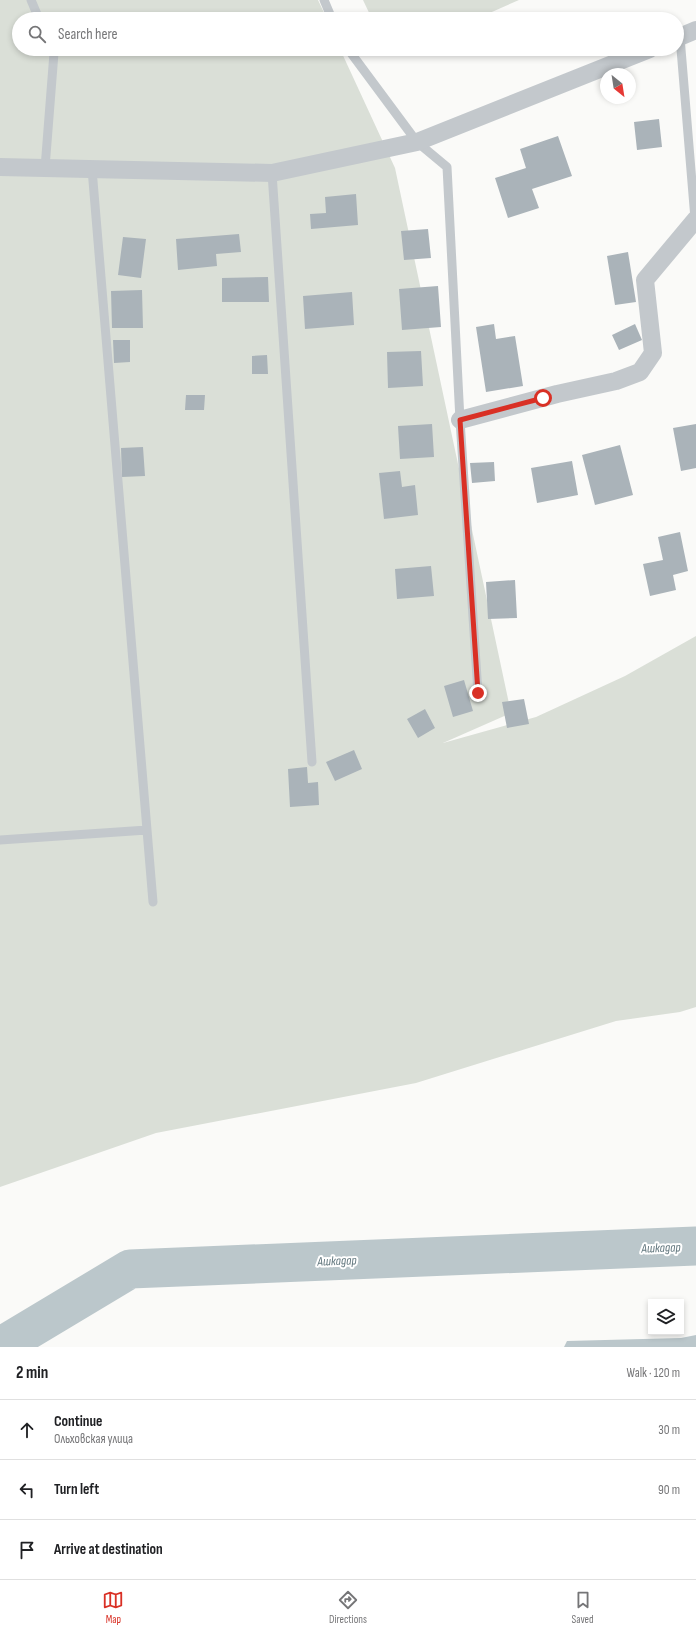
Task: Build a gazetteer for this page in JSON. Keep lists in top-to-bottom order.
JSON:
{
  "water": ["Ашкадар"],
  "north": "bottom right",
  "page": {
    "search": "Search here",
    "heading": ["2 min", "Walk · 120 m"],
    "list": [
      ["Continue", "Ольховская улица", "30 m"],
      ["Turn left", "90 m"],
      "Arrive at destination"
    ],
    "nav": ["Map", "Directions", "Saved"]
  }
}
